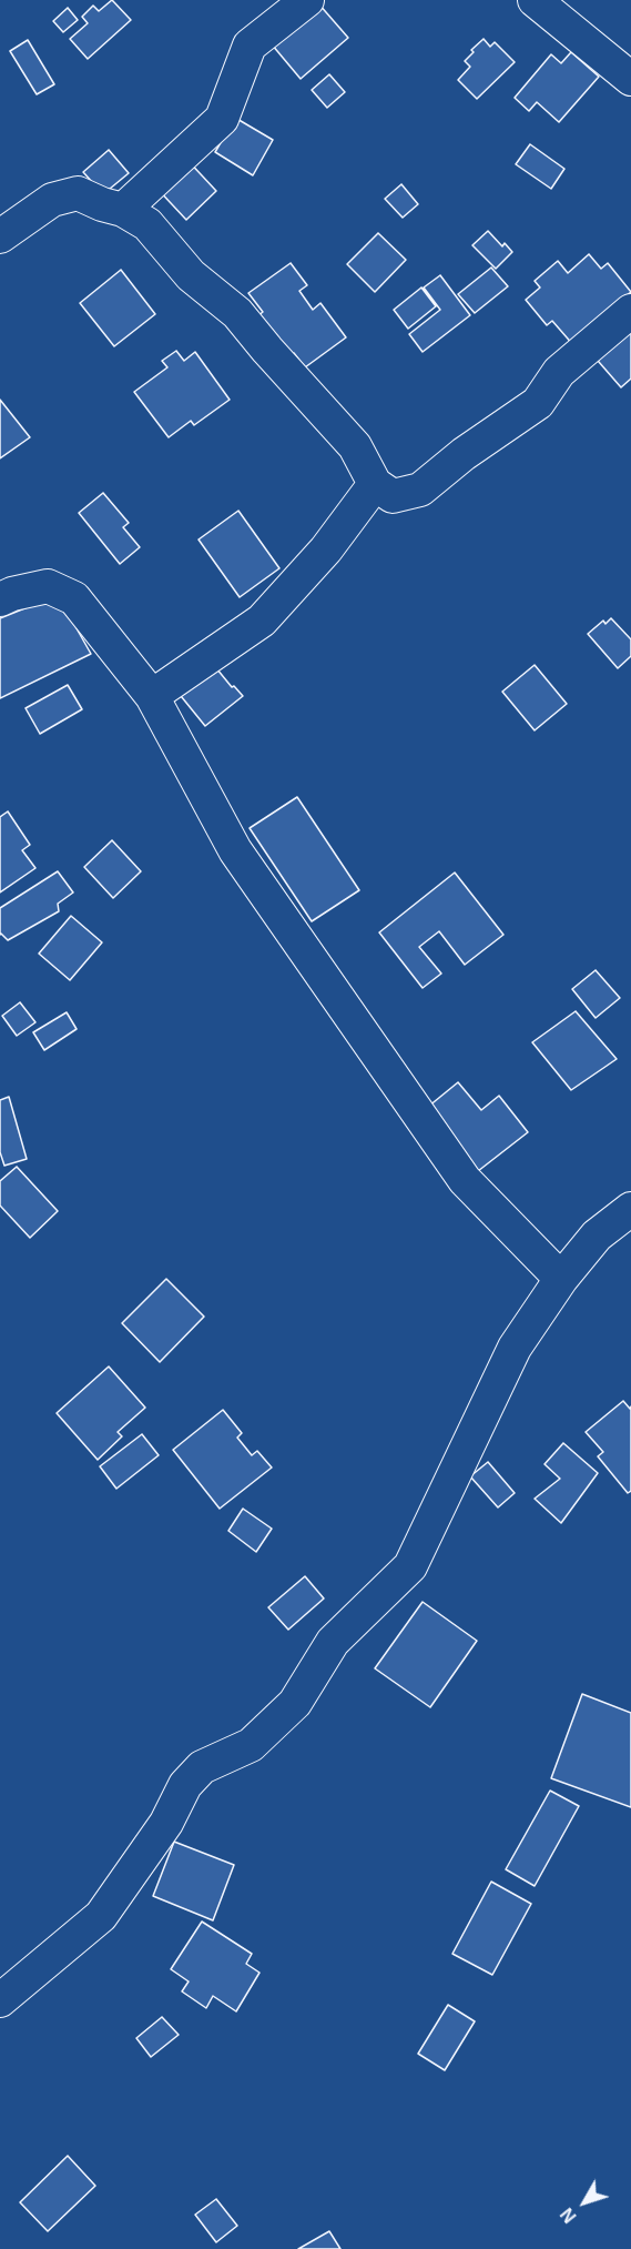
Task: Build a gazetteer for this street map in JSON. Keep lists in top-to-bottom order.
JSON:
{
  "north": "bottom left"
}
